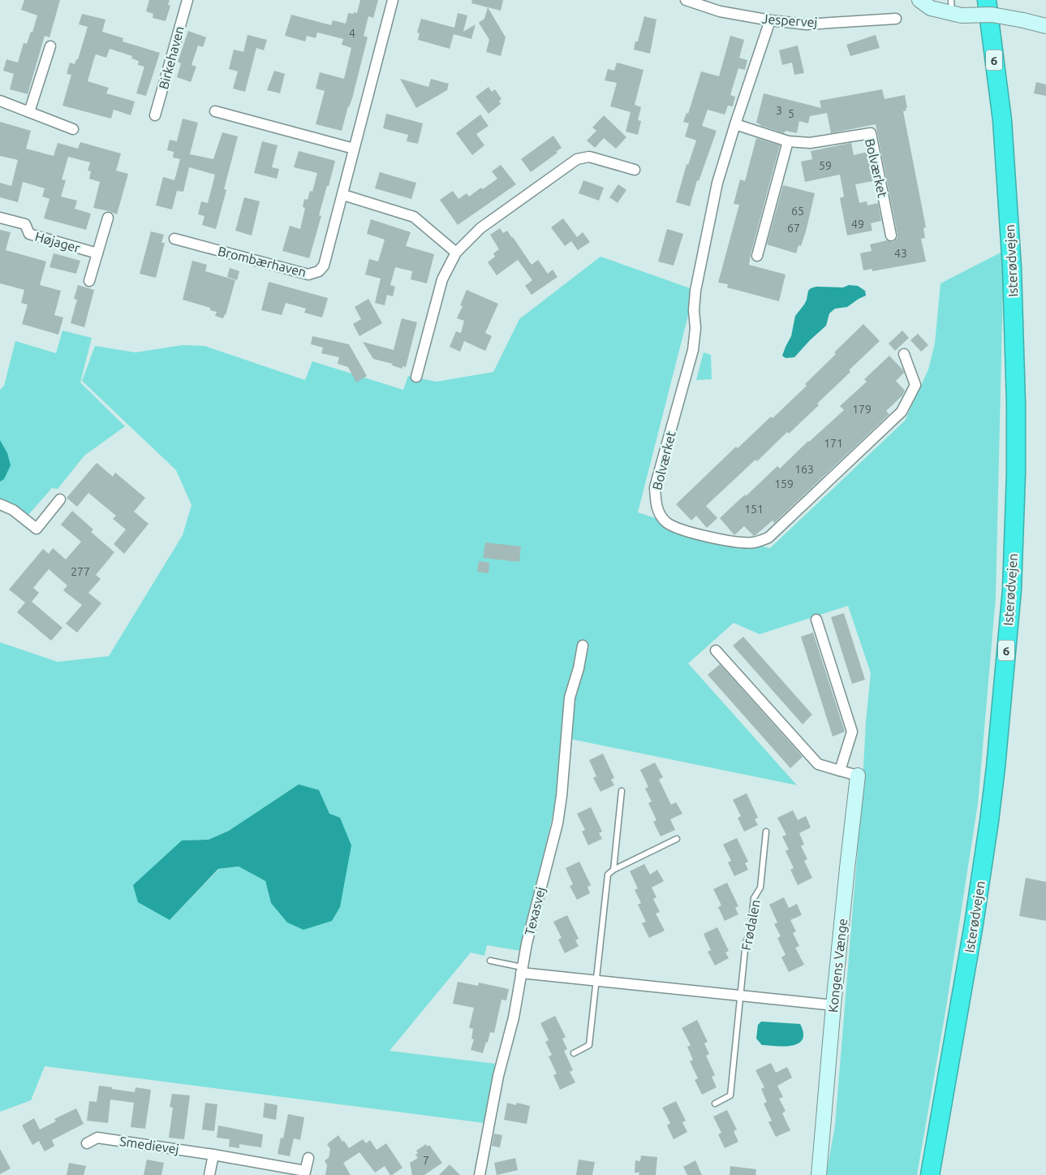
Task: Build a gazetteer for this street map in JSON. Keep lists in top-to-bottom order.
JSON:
{
  "streets": {
    "highway": ["6", "Isterødvejen"],
    "street": [
      "Jespervej",
      "Birkehaven",
      "Bolværket",
      "Højager",
      "Brombærhaven",
      "Texasvej",
      "Kongens Vænge",
      "Smedievej"
    ],
    "lane": ["Frødalen"]
  },
  "crossings": [
    ["Jespervej", "Bolværket"]
  ],
  "house_numbers": [
    "4",
    "3",
    "5",
    "59",
    "65",
    "49",
    "67",
    "43",
    "179",
    "171",
    "163",
    "159",
    "151",
    "277",
    "7"
  ]
}
